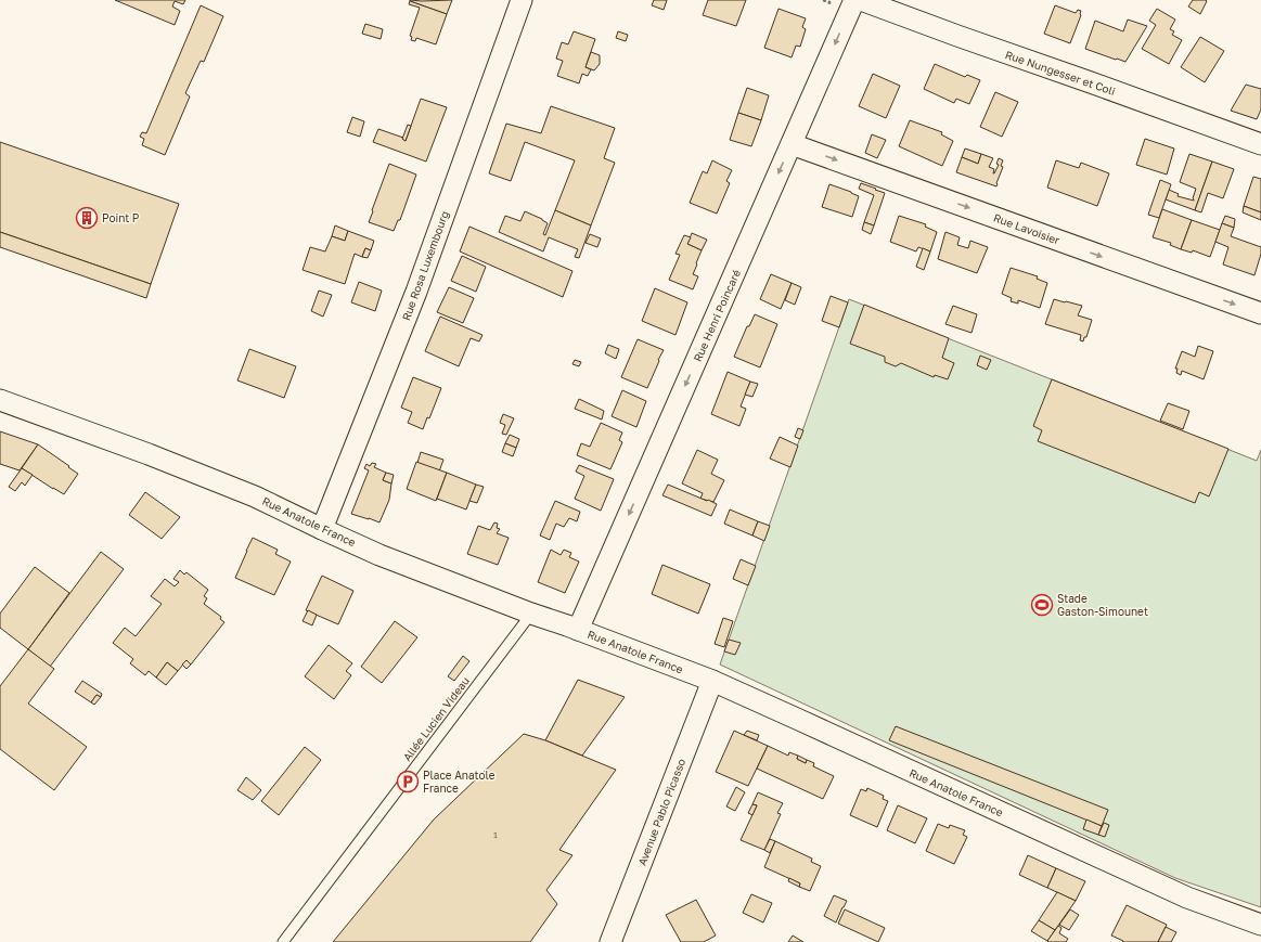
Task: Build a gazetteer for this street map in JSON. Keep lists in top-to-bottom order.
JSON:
{
  "streets": {
    "street": [
      "Rue Nungesser et Coli",
      "Rue Lavoisier",
      "Rue Rosa Luxembourg",
      "Rue Henri Poincaré",
      "Rue Anatole France",
      "Avenue Pablo Picasso"
    ],
    "lane": ["Allée Lucien Videau"]
  },
  "crossings": [
    ["Rue Lavoisier", "Rue Henri Poincaré"],
    ["Rue Rosa Luxembourg", "Rue Anatole France"],
    ["Rue Henri Poincaré", "Rue Anatole France"],
    ["Rue Anatole France", "Allée Lucien Videau"],
    ["Rue Anatole France", "Avenue Pablo Picasso"]
  ],
  "one_way": ["Rue Lavoisier", "Rue Henri Poincaré"],
  "places": {
    "building": ["Point P"],
    "sports": ["Stade Gaston-Simounet"],
    "parking": ["Place Anatole France"]
  },
  "house_numbers": ["1"]
}
